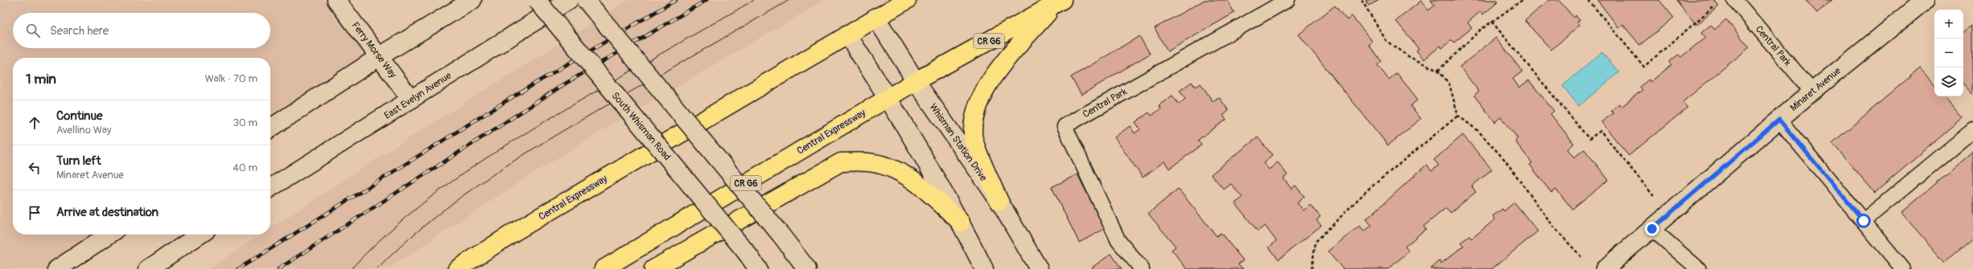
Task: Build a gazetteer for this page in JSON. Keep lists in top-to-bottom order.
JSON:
{
  "streets": {
    "highway": ["CR G6", "Central Expressway"],
    "main road": [
      "Ferry Morse Way",
      "Minaret Avenue",
      "East Evelyn Avenue",
      "South Whisman Road",
      "Whisman Station Drive"
    ],
    "lane": ["Central Park"]
  },
  "crossings": [
    ["Central Park", "Minaret Avenue"],
    ["Ferry Morse Way", "East Evelyn Avenue"],
    ["Central Expressway", "Whisman Station Drive"]
  ],
  "page": {
    "map_buttons": ["+", "−"],
    "search": "Search here",
    "heading": ["1 min", "Walk · 70 m"],
    "list": [
      ["Continue", "Avellino Way", "30 m"],
      ["Turn left", "Minaret Avenue", "40 m"],
      "Arrive at destination"
    ]
  }
}
